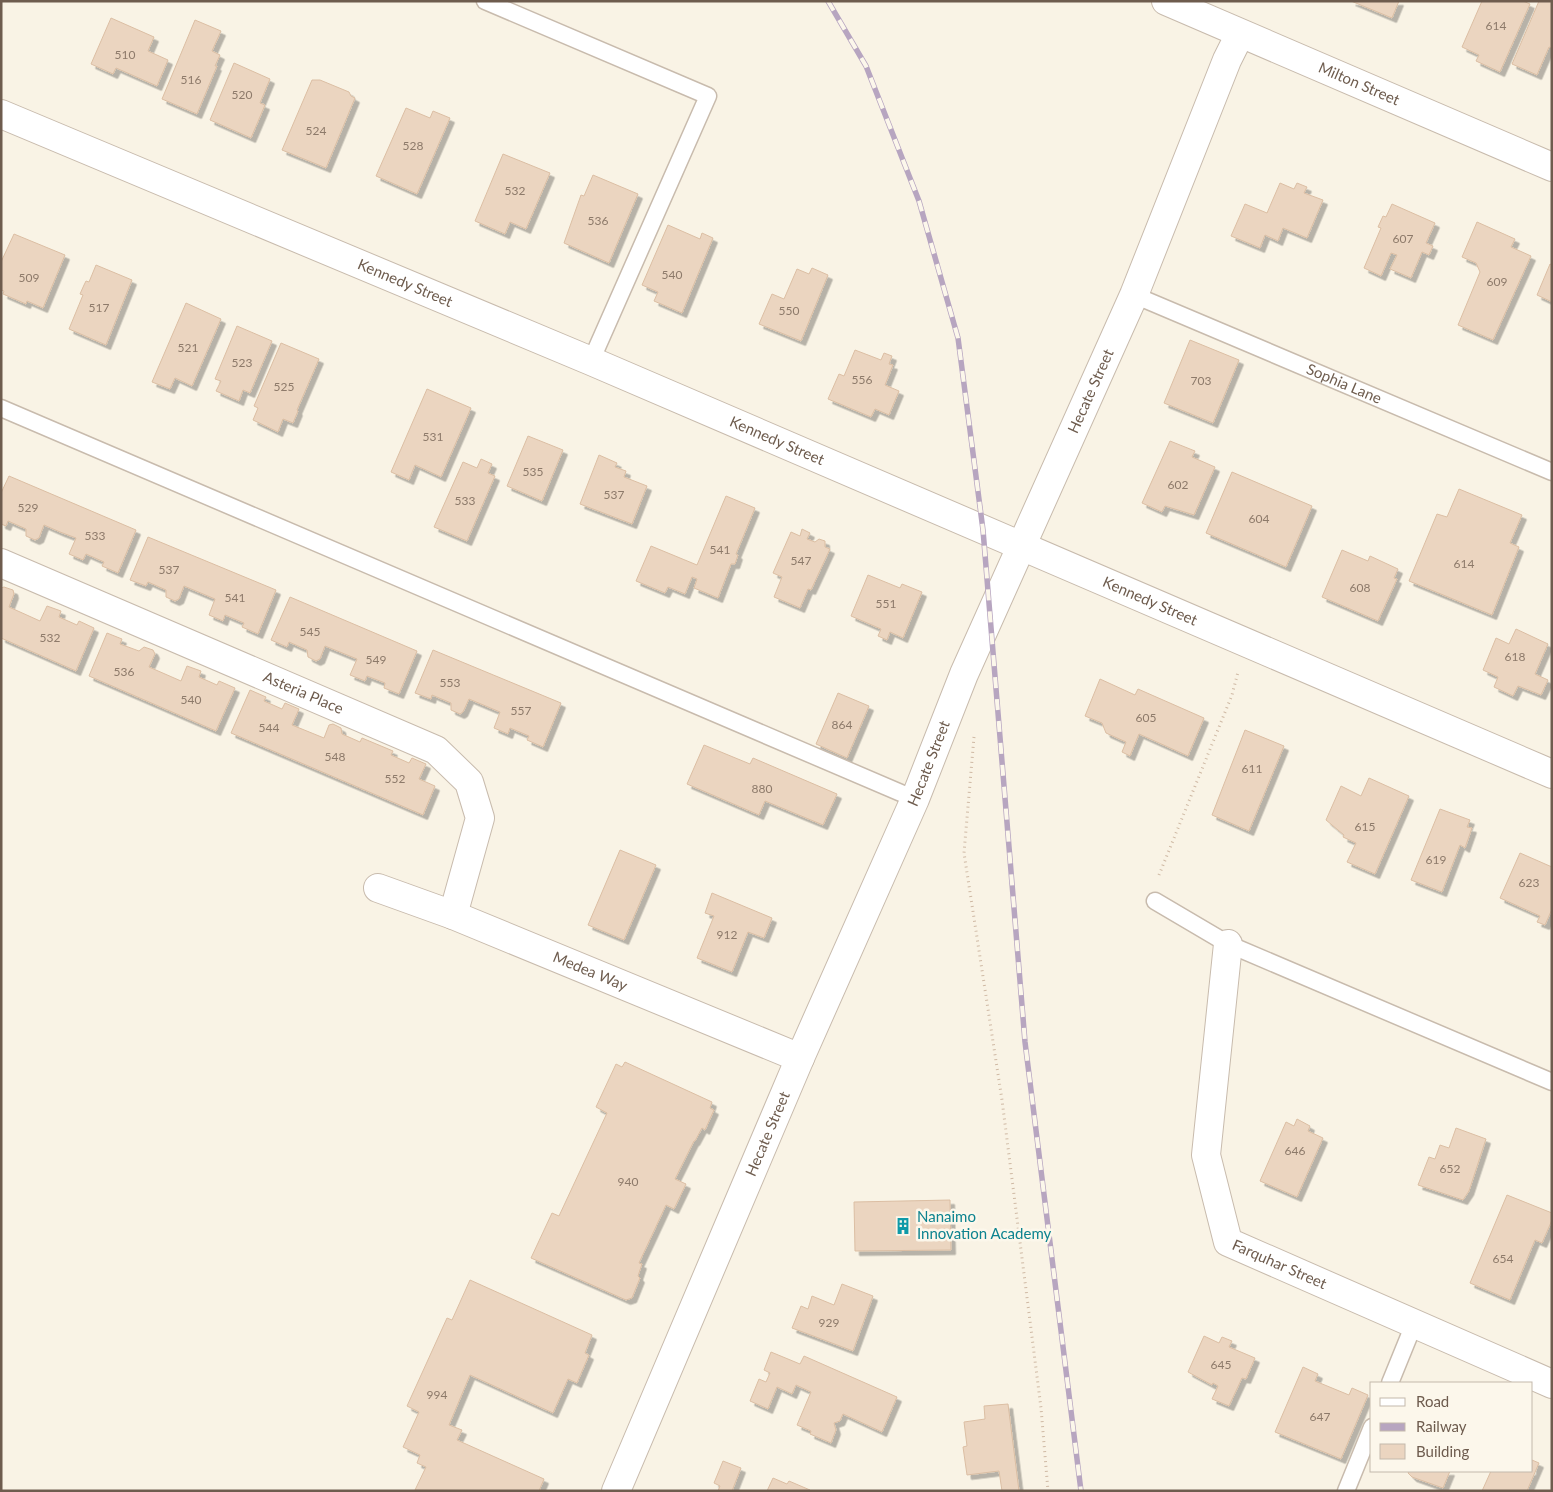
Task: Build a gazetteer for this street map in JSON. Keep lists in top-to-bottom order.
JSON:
{
  "streets": {
    "street": [
      "Milton Street",
      "Kennedy Street",
      "Hecate Street",
      "Asteria Place",
      "Medea Way",
      "Farquhar Street"
    ],
    "lane": ["Sophia Lane"]
  },
  "crossings": [
    ["Milton Street", "Hecate Street"],
    ["Kennedy Street", "Hecate Street"],
    ["Sophia Lane", "Hecate Street"],
    ["Hecate Street", "Medea Way"],
    ["Asteria Place", "Medea Way"]
  ],
  "places": {
    "building": ["Nanaimo Innovation Academy"]
  },
  "house_numbers": [
    "614",
    "510",
    "516",
    "520",
    "524",
    "528",
    "532",
    "536",
    "607",
    "540",
    "509",
    "609",
    "517",
    "550",
    "521",
    "523",
    "556",
    "703",
    "525",
    "531",
    "535",
    "602",
    "537",
    "533",
    "529",
    "604",
    "533",
    "541",
    "547",
    "614",
    "537",
    "608",
    "541",
    "551",
    "545",
    "532",
    "618",
    "549",
    "536",
    "553",
    "540",
    "557",
    "605",
    "864",
    "544",
    "548",
    "611",
    "552",
    "880",
    "615",
    "619",
    "623",
    "912",
    "646",
    "652",
    "940",
    "654",
    "929",
    "645",
    "994",
    "647"
  ],
  "legend": ["Road", "Railway", "Building"]
}
